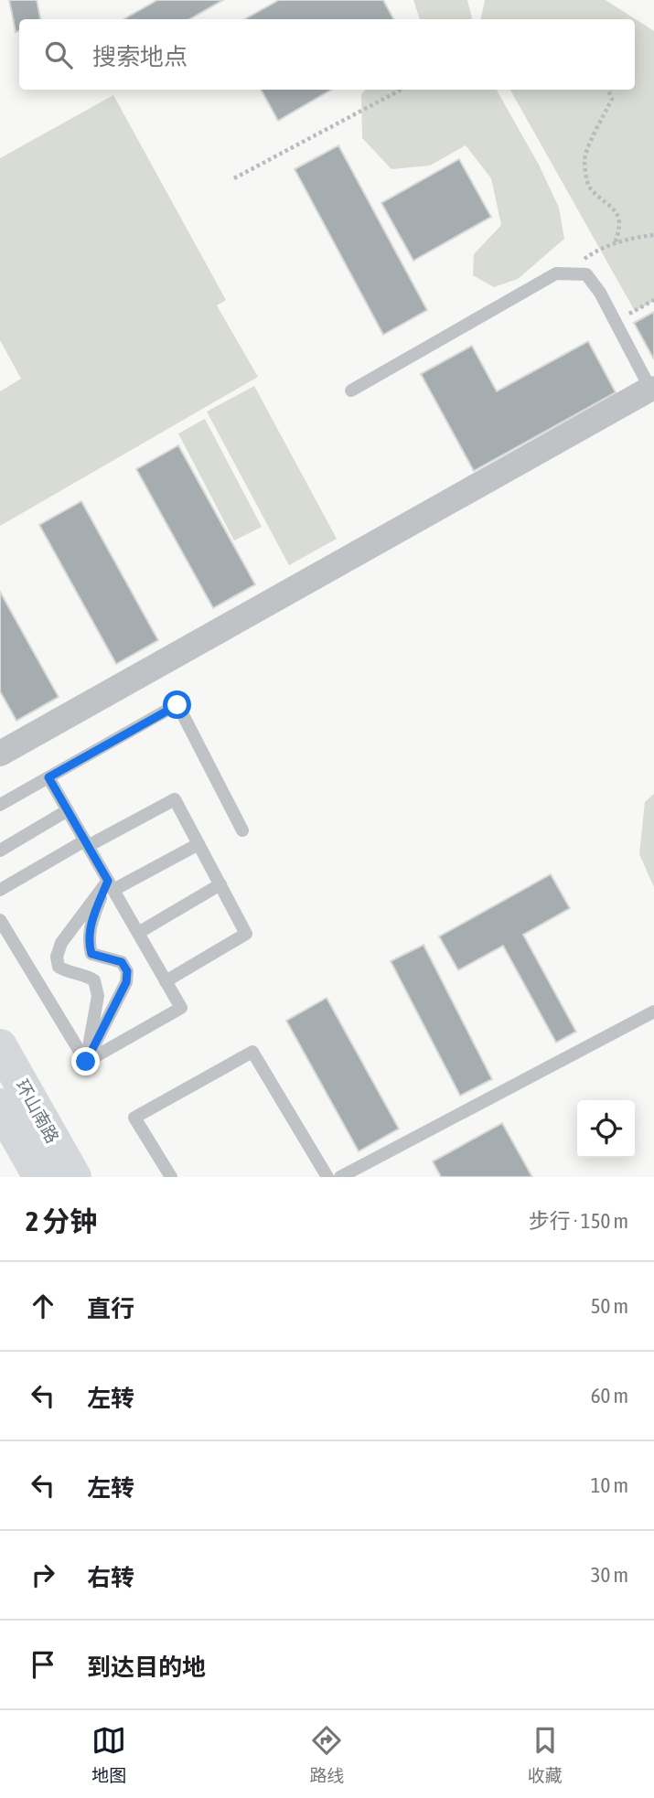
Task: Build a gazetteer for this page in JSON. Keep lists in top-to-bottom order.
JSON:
{
  "streets": {
    "main road": ["环山南路"]
  },
  "page": {
    "search": "搜索地点",
    "heading": ["2 分钟", "步行 · 150 m"],
    "list": [
      ["直行", "50 m"],
      ["左转", "60 m"],
      ["左转", "10 m"],
      ["右转", "30 m"],
      "到达目的地"
    ],
    "nav": ["地图", "路线", "收藏"]
  }
}
